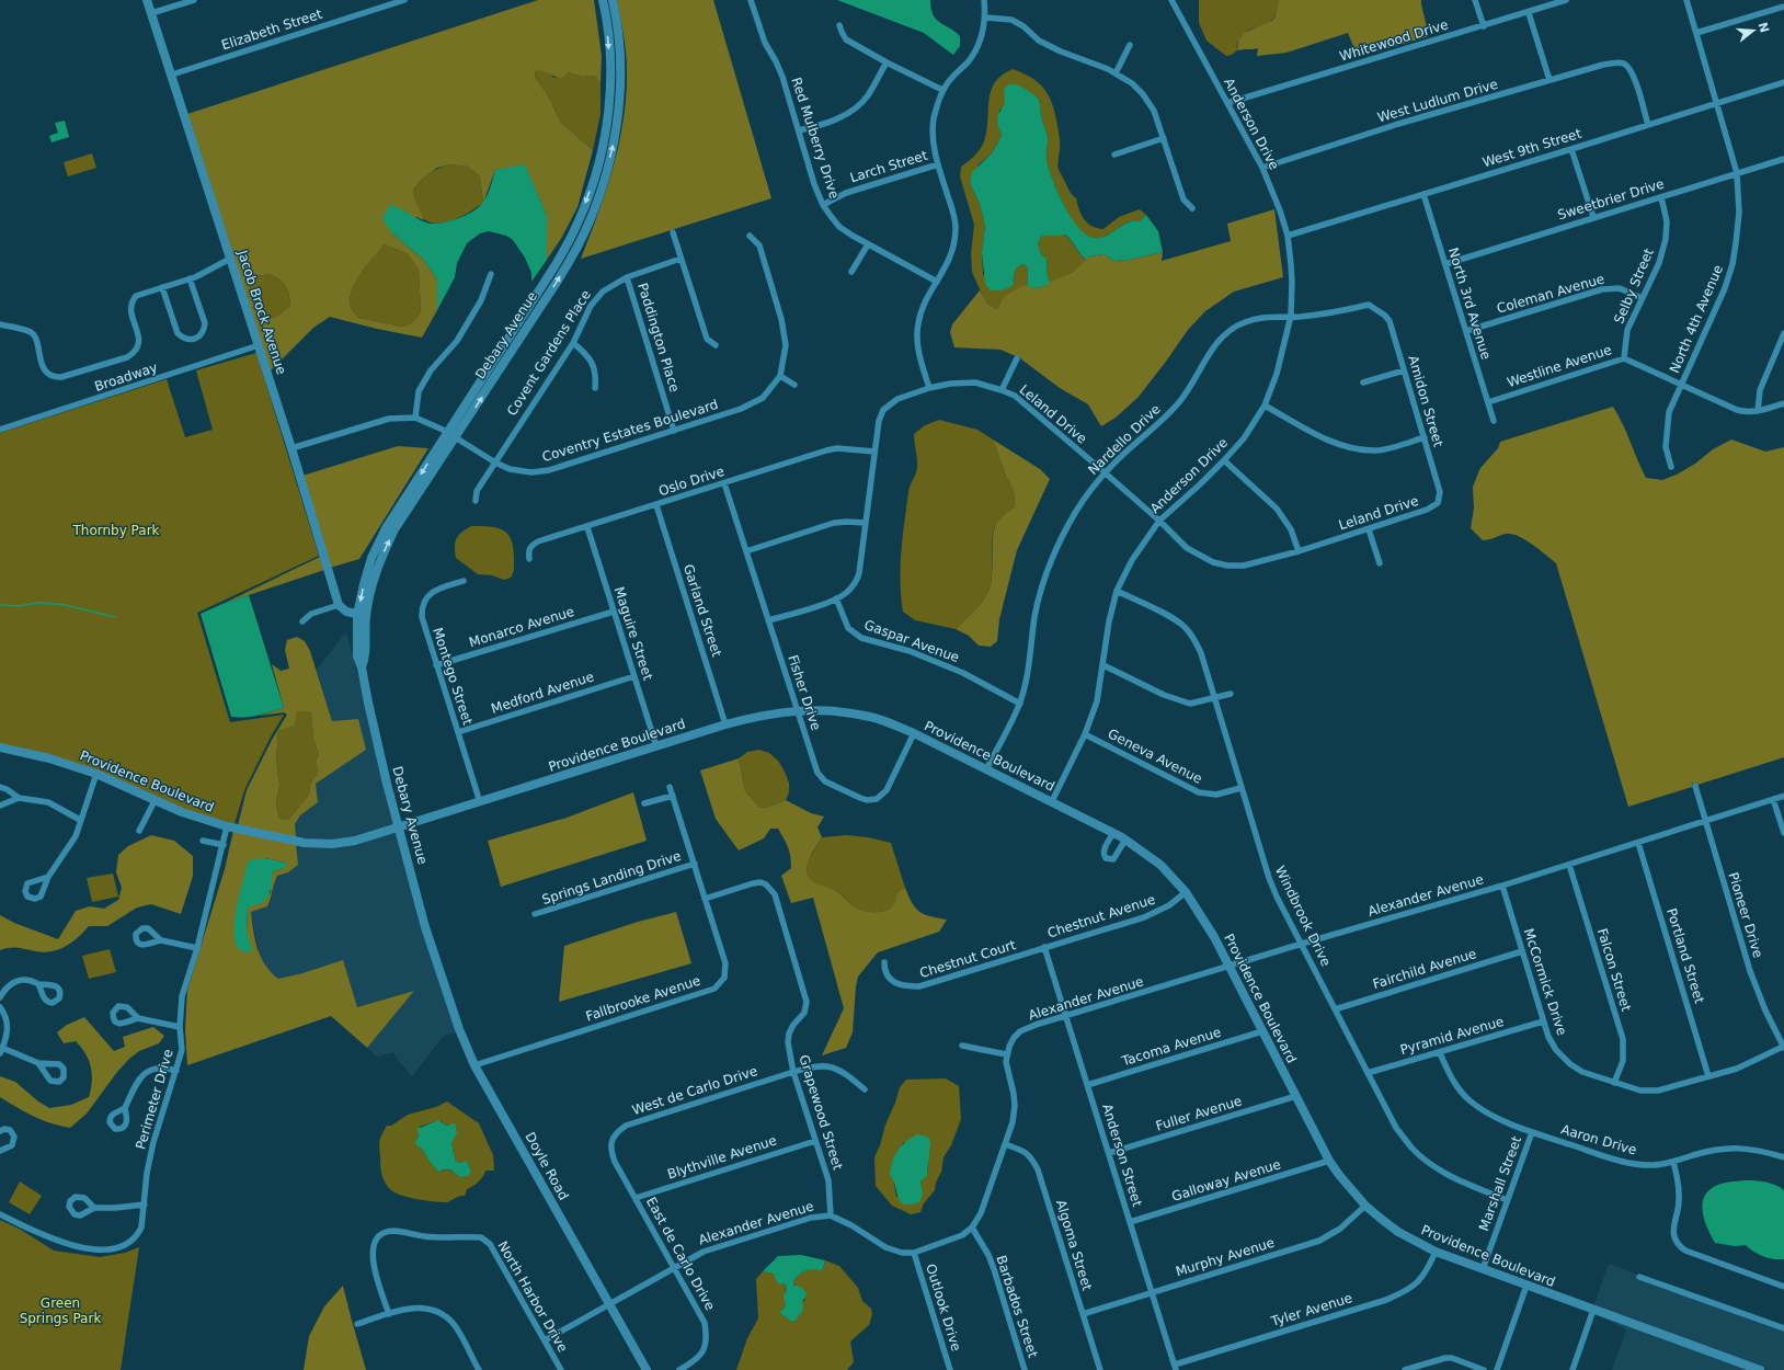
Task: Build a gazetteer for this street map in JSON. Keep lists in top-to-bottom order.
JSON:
{
  "streets": {
    "main road": [
      "Jacob Brock Avenue",
      "Debary Avenue",
      "Providence Boulevard",
      "Doyle Road"
    ],
    "street": [
      "Elizabeth Street",
      "Whitewood Drive",
      "West Ludlum Drive",
      "Anderson Drive",
      "Red Mulberry Drive",
      "West 9th Street",
      "Larch Street",
      "Sweetbrier Drive",
      "Selby Street",
      "Coleman Avenue",
      "North 3rd Avenue",
      "North 4th Avenue",
      "Paddington Place",
      "Covent Gardens Place",
      "Westline Avenue",
      "Broadway",
      "Amidon Street",
      "Leland Drive",
      "Coventry Estates Boulevard",
      "Nardello Drive",
      "Oslo Drive",
      "Garland Street",
      "Monarco Avenue",
      "Maguire Street",
      "Gaspar Avenue",
      "Montego Street",
      "Medford Avenue",
      "Fisher Drive",
      "Geneva Avenue",
      "Springs Landing Drive",
      "Alexander Avenue",
      "Pioneer Drive",
      "Chestnut Avenue",
      "Windbrook Drive",
      "Portland Street",
      "Chestnut Court",
      "Fairchild Avenue",
      "Falcon Street",
      "McCormick Drive",
      "Fallbrooke Avenue",
      "Pyramid Avenue",
      "Tacoma Avenue",
      "West de Carlo Drive",
      "Perimeter Drive",
      "Grapewood Street",
      "Fuller Avenue",
      "Aaron Drive",
      "Anderson Street",
      "Blythville Avenue",
      "Galloway Avenue",
      "Marshall Street",
      "Algoma Street",
      "East de Carlo Drive",
      "Murphy Avenue",
      "North Harbor Drive",
      "Barbados Street",
      "Outlook Drive",
      "Tyler Avenue"
    ]
  },
  "crossings": [
    ["Elizabeth Street", "Jacob Brock Avenue"],
    ["Whitewood Drive", "Anderson Drive"],
    ["West Ludlum Drive", "Anderson Drive"],
    ["West Ludlum Drive", "West 9th Street"],
    ["Anderson Drive", "West 9th Street"],
    ["Anderson Drive", "Leland Drive"],
    ["Anderson Drive", "Nardello Drive"],
    ["Anderson Drive", "Providence Boulevard"],
    ["Anderson Drive", "Geneva Avenue"],
    ["Anderson Drive", "Windbrook Drive"],
    ["Red Mulberry Drive", "Larch Street"],
    ["West 9th Street", "North 3rd Avenue"],
    ["West 9th Street", "North 4th Avenue"],
    ["Sweetbrier Drive", "Selby Street"],
    ["Sweetbrier Drive", "North 3rd Avenue"],
    ["Sweetbrier Drive", "North 4th Avenue"],
    ["Selby Street", "Coleman Avenue"],
    ["Selby Street", "Westline Avenue"],
    ["Coleman Avenue", "North 3rd Avenue"],
    ["North 3rd Avenue", "Westline Avenue"],
    ["Jacob Brock Avenue", "Broadway"],
    ["Jacob Brock Avenue", "Coventry Estates Boulevard"],
    ["North 4th Avenue", "Westline Avenue"],
    ["Debary Avenue", "Coventry Estates Boulevard"],
    ["Debary Avenue", "Providence Boulevard"],
    ["Debary Avenue", "Doyle Road"],
    ["Paddington Place", "Covent Gardens Place"],
    ["Paddington Place", "Coventry Estates Boulevard"],
    ["Covent Gardens Place", "Coventry Estates Boulevard"],
    ["Amidon Street", "Leland Drive"],
    ["Amidon Street", "Nardello Drive"],
    ["Leland Drive", "Nardello Drive"],
    ["Leland Drive", "Oslo Drive"],
    ["Leland Drive", "Gaspar Avenue"],
    ["Leland Drive", "Fisher Drive"],
    ["Nardello Drive", "Gaspar Avenue"],
    ["Nardello Drive", "Providence Boulevard"],
    ["Oslo Drive", "Garland Street"],
    ["Oslo Drive", "Maguire Street"],
    ["Oslo Drive", "Fisher Drive"],
    ["Garland Street", "Providence Boulevard"],
    ["Monarco Avenue", "Maguire Street"],
    ["Monarco Avenue", "Montego Street"],
    ["Maguire Street", "Medford Avenue"],
    ["Maguire Street", "Providence Boulevard"],
    ["Montego Street", "Medford Avenue"],
    ["Montego Street", "Providence Boulevard"],
    ["Fisher Drive", "Providence Boulevard"],
    ["Providence Boulevard", "Alexander Avenue"],
    ["Providence Boulevard", "Chestnut Avenue"],
    ["Providence Boulevard", "Tacoma Avenue"],
    ["Providence Boulevard", "Perimeter Drive"],
    ["Providence Boulevard", "Fuller Avenue"],
    ["Providence Boulevard", "Galloway Avenue"],
    ["Providence Boulevard", "Marshall Street"],
    ["Providence Boulevard", "Murphy Avenue"],
    ["Providence Boulevard", "Tyler Avenue"],
    ["Geneva Avenue", "Windbrook Drive"],
    ["Springs Landing Drive", "Fallbrooke Avenue"],
    ["Alexander Avenue", "Pioneer Drive"],
    ["Alexander Avenue", "Windbrook Drive"],
    ["Alexander Avenue", "Portland Street"],
    ["Alexander Avenue", "Falcon Street"],
    ["Alexander Avenue", "McCormick Drive"],
    ["Alexander Avenue", "Grapewood Street"],
    ["Alexander Avenue", "Anderson Street"],
    ["Alexander Avenue", "Doyle Road"],
    ["Alexander Avenue", "Algoma Street"],
    ["Alexander Avenue", "East de Carlo Drive"],
    ["Alexander Avenue", "North Harbor Drive"],
    ["Alexander Avenue", "Barbados Street"],
    ["Alexander Avenue", "Outlook Drive"],
    ["Pioneer Drive", "McCormick Drive"],
    ["Chestnut Avenue", "Chestnut Court"],
    ["Chestnut Avenue", "Anderson Street"],
    ["Windbrook Drive", "Fairchild Avenue"],
    ["Windbrook Drive", "Pyramid Avenue"],
    ["Windbrook Drive", "Marshall Street"],
    ["Portland Street", "McCormick Drive"],
    ["Chestnut Court", "Anderson Street"],
    ["Fairchild Avenue", "McCormick Drive"],
    ["Falcon Street", "McCormick Drive"],
    ["McCormick Drive", "Pyramid Avenue"],
    ["Fallbrooke Avenue", "Grapewood Street"],
    ["Fallbrooke Avenue", "Doyle Road"],
    ["Pyramid Avenue", "Aaron Drive"],
    ["Tacoma Avenue", "Anderson Street"],
    ["West de Carlo Drive", "Grapewood Street"],
    ["West de Carlo Drive", "East de Carlo Drive"],
    ["Grapewood Street", "Blythville Avenue"],
    ["Fuller Avenue", "Anderson Street"],
    ["Aaron Drive", "Marshall Street"],
    ["Anderson Street", "Galloway Avenue"],
    ["Anderson Street", "Murphy Avenue"],
    ["Anderson Street", "Tyler Avenue"],
    ["Blythville Avenue", "East de Carlo Drive"],
    ["Algoma Street", "Murphy Avenue"]
  ],
  "parks": ["Thornby Park", "Green Springs Park"],
  "north": "right"
}
